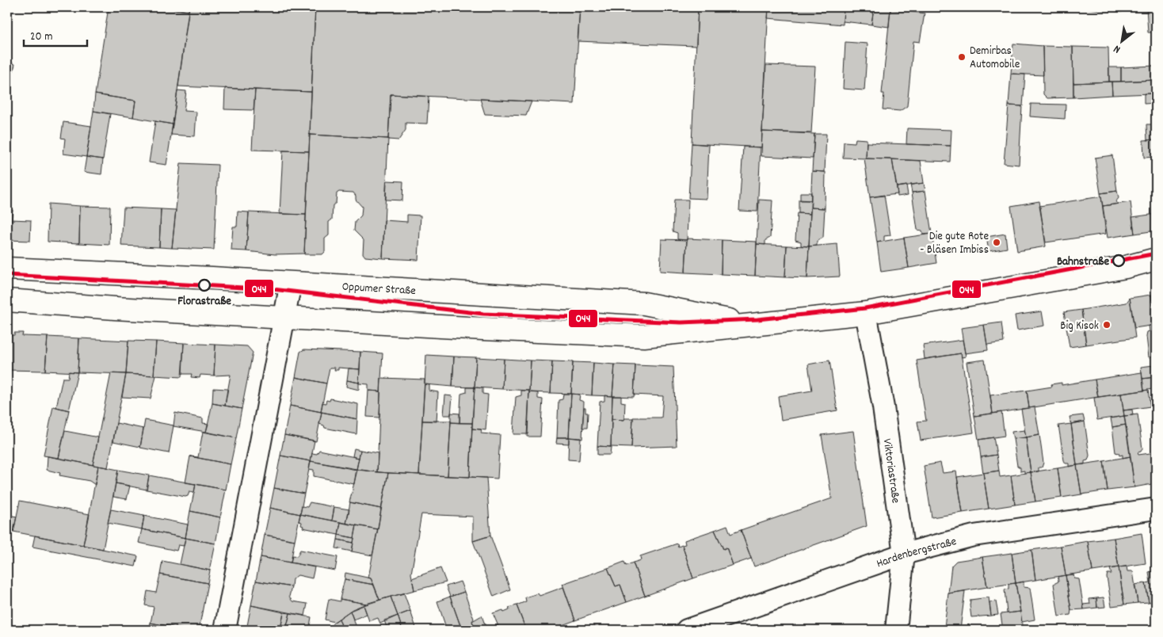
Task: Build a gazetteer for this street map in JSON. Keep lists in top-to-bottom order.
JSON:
{
  "streets": {
    "main road": ["Oppumer Straße"],
    "street": ["Viktoriastraße", "Hardenbergstraße"]
  },
  "crossings": [
    ["Oppumer Straße", "Viktoriastraße"],
    ["Viktoriastraße", "Hardenbergstraße"]
  ],
  "places": [
    "Demirbas Automobile",
    "Die gute Rote - Bläsen Imbiss",
    "Bahnstraße",
    "Florastraße",
    "Big Kisok"
  ],
  "lines": ["transit line 044"],
  "scale_bar": "20 m",
  "north": "bottom left"
}
